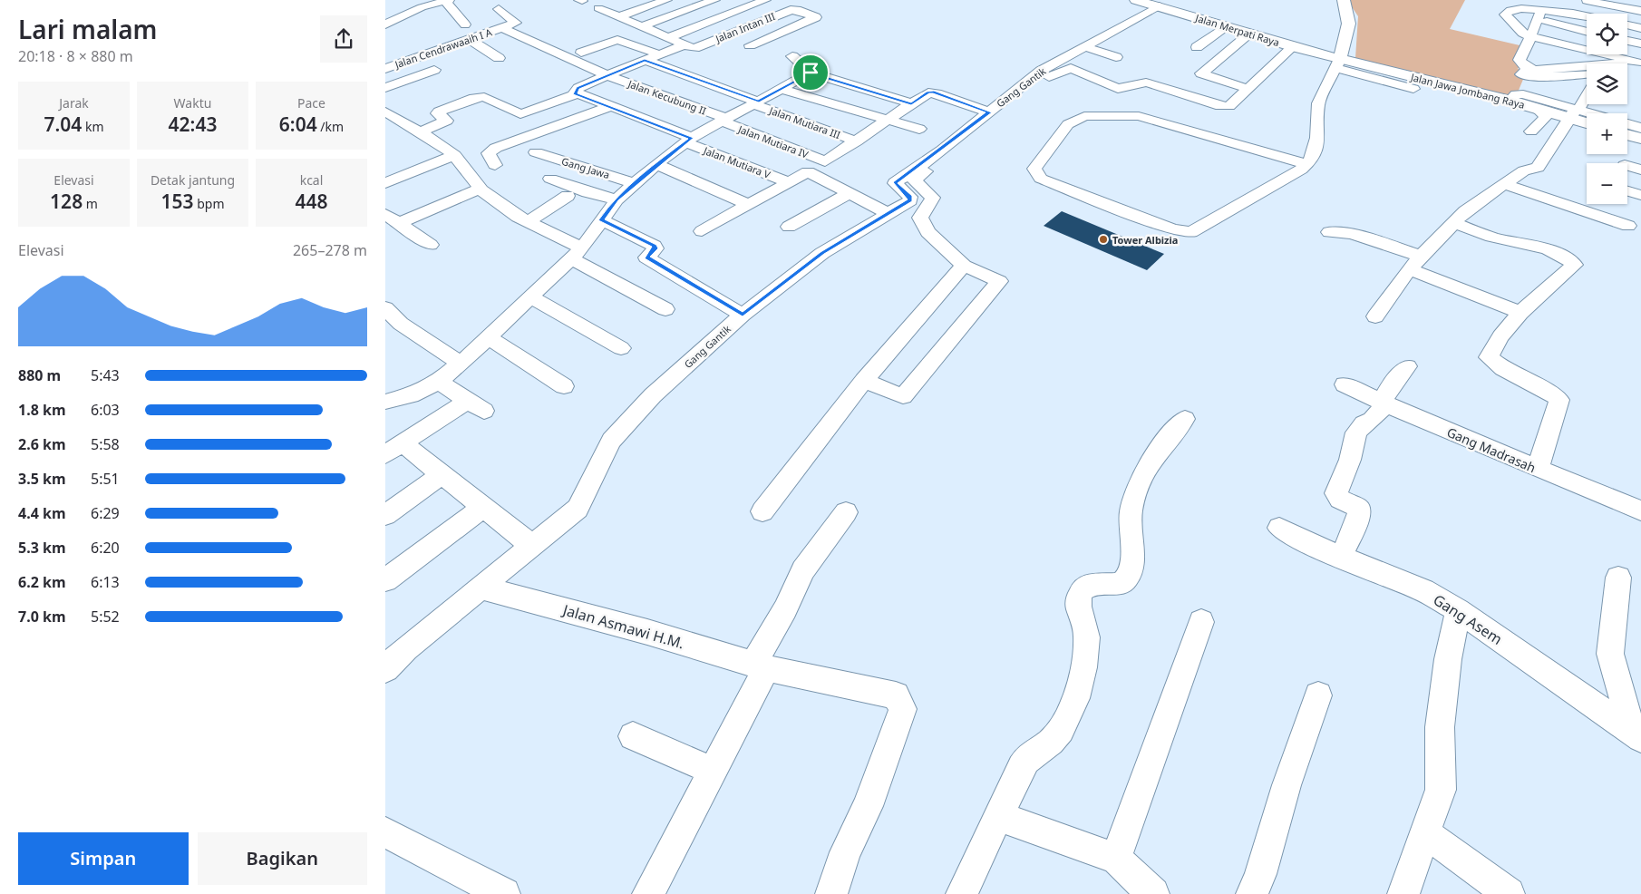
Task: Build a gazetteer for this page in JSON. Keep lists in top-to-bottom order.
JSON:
{
  "streets": {
    "main road": ["Jalan Merpati Raya", "Jalan Jawa Jombang Raya"],
    "street": [
      "Jalan Intan III",
      "Jalan Cendrawaaih I A",
      "Gang Gantik",
      "Jalan Kecubung II",
      "Jalan Mutiara III",
      "Jalan Mutiara IV",
      "Jalan Mutiara V",
      "Gang Jawa",
      "Gang Madrasah",
      "Gang Asem",
      "Jalan Asmawi H.M."
    ]
  },
  "crossings": [
    ["Jalan Intan III", "Jalan Kecubung II"],
    ["Jalan Intan III", "Jalan Mutiara III"],
    ["Jalan Intan III", "Jalan Mutiara V"],
    ["Jalan Merpati Raya", "Gang Gantik"],
    ["Jalan Merpati Raya", "Jalan Jawa Jombang Raya"],
    ["Jalan Cendrawaaih I A", "Jalan Kecubung II"],
    ["Gang Gantik", "Jalan Asmawi H.M."],
    ["Jalan Kecubung II", "Jalan Mutiara IV"],
    ["Jalan Mutiara III", "Jalan Mutiara IV"]
  ],
  "places": ["Tower Albizia"],
  "page": {
    "heading": ["Lari malam", "20:18 · 8 × 880 m"],
    "map_buttons": ["+", "−"],
    "stats": [
      ["Jarak", "7.04 km"],
      ["Waktu", "42:43"],
      ["Pace", "6:04 /km"],
      ["Elevasi", "128 m"],
      ["Detak jantung", "153 bpm"],
      ["kcal", "448"]
    ],
    "chart": ["Elevasi", "265–278 m"],
    "list": [
      {
        "name": "880 m",
        "note": "5:43"
      },
      {
        "name": "1.8 km",
        "note": "6:03"
      },
      {
        "name": "2.6 km",
        "note": "5:58"
      },
      {
        "name": "3.5 km",
        "note": "5:51"
      },
      {
        "name": "4.4 km",
        "note": "6:29"
      },
      {
        "name": "5.3 km",
        "note": "6:20"
      },
      {
        "name": "6.2 km",
        "note": "6:13"
      },
      {
        "name": "7.0 km",
        "note": "5:52"
      }
    ],
    "buttons": ["Simpan", "Bagikan"]
  }
}
